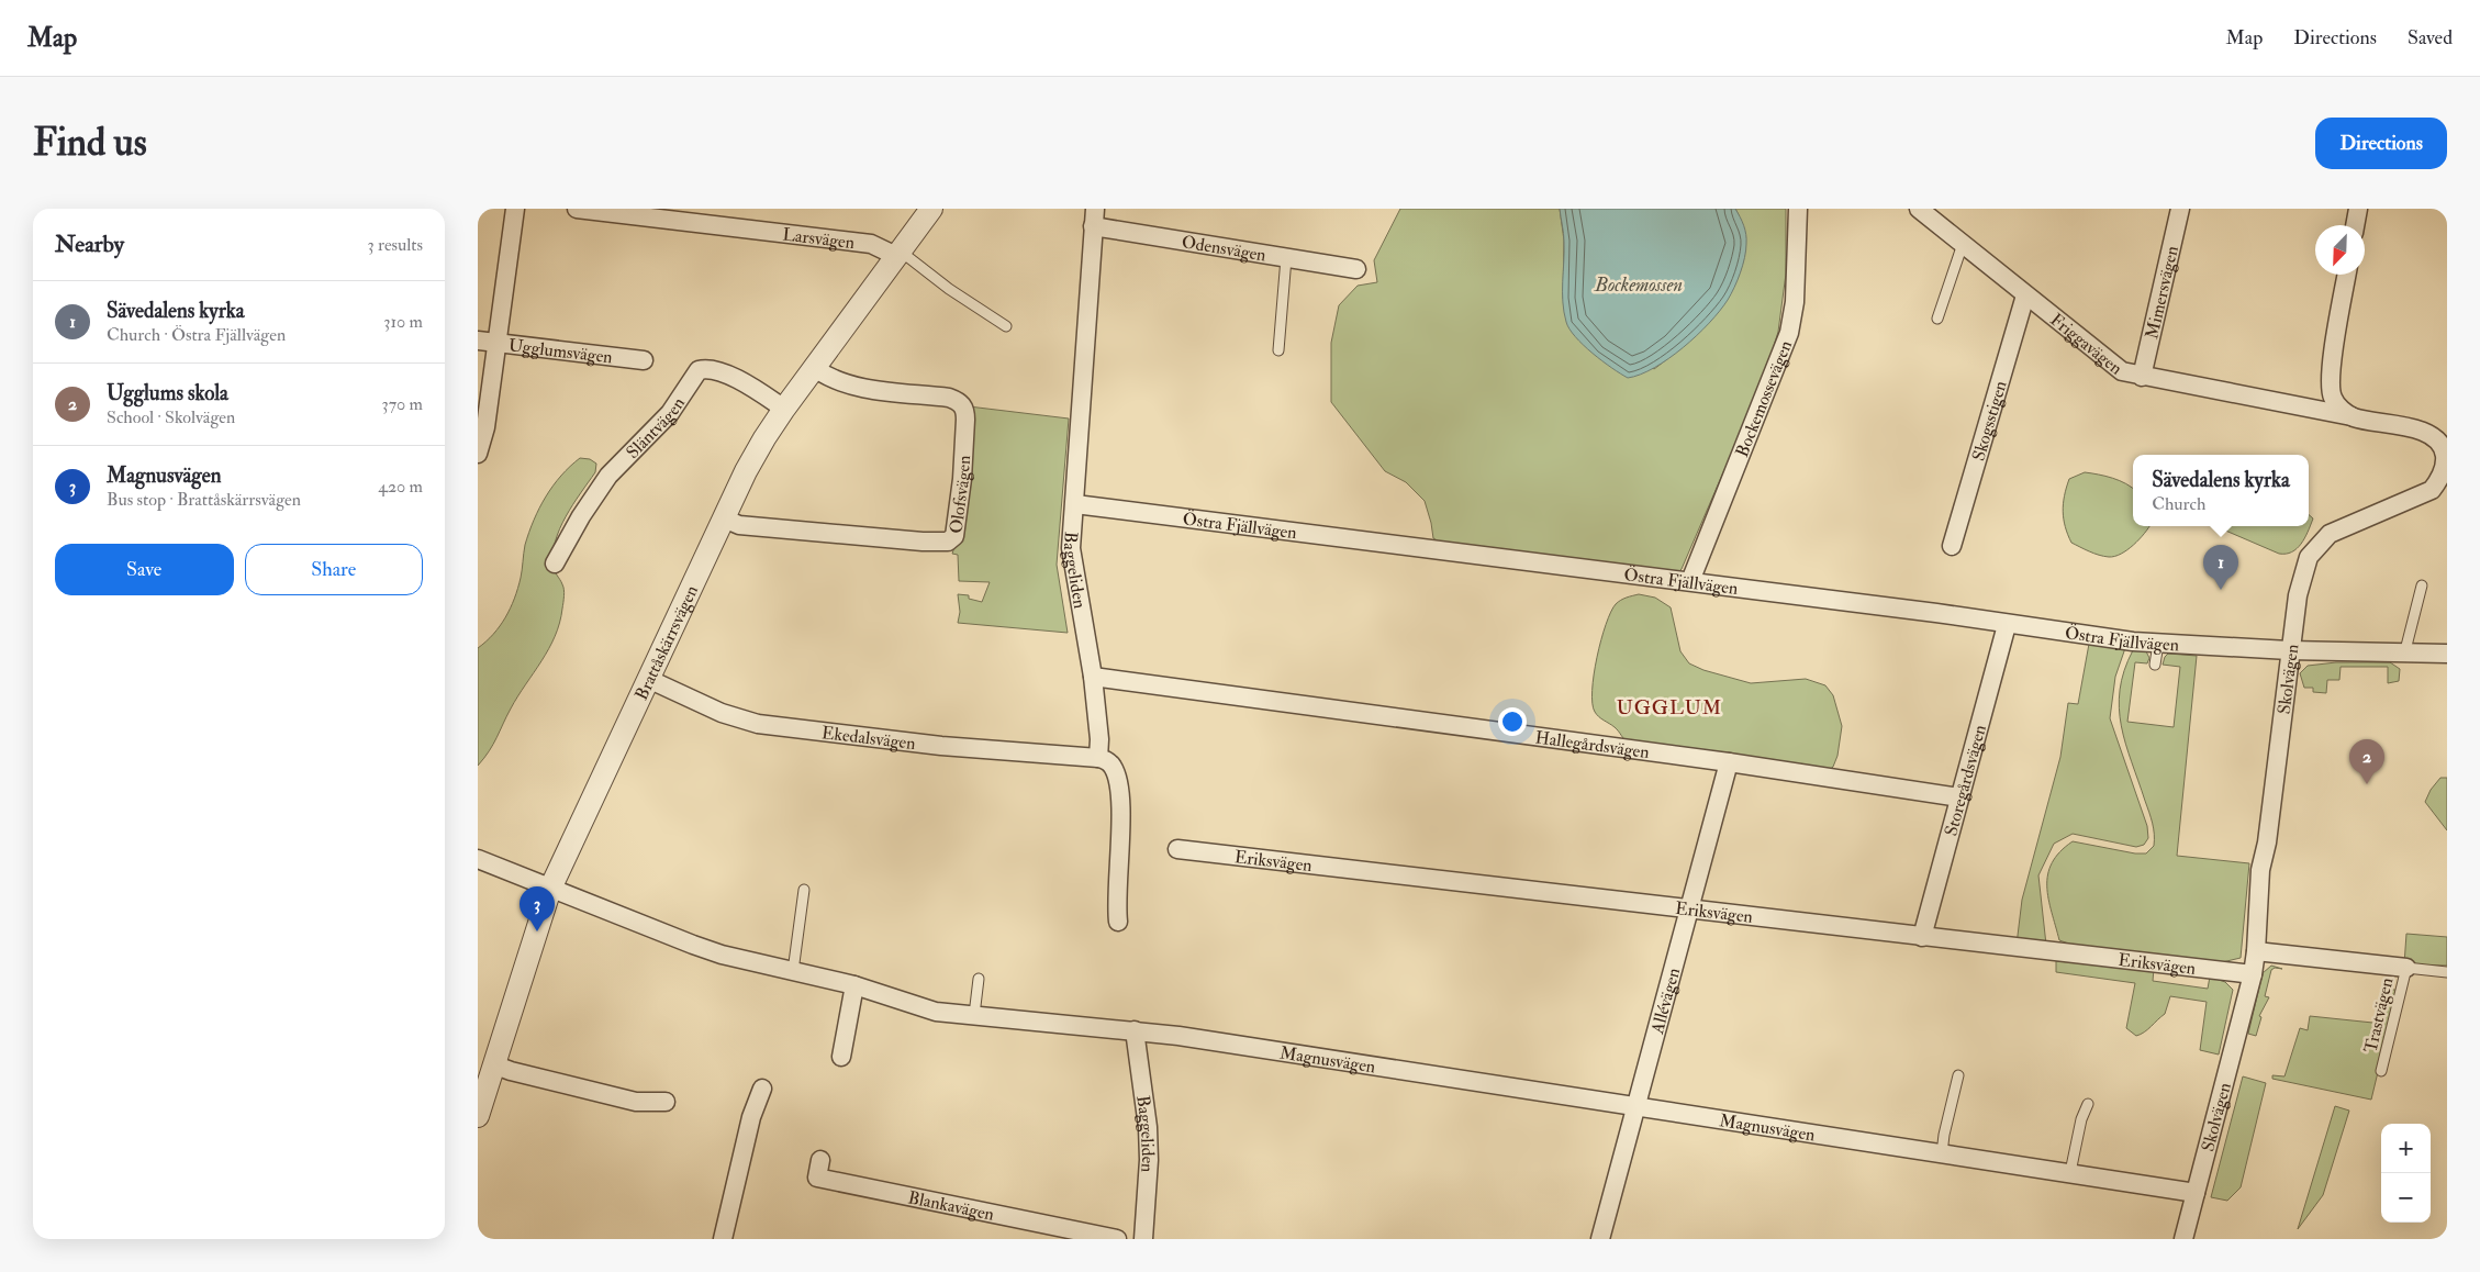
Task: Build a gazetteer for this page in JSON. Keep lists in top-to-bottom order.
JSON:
{
  "streets": {
    "street": [
      "Larsvägen",
      "Odensvägen",
      "Mimersvägen",
      "Friggavägen",
      "Ugglumsvägen",
      "Bockemossevägen",
      "Skogsstigen",
      "Släntvägen",
      "Olofsvägen",
      "Östra Fjällvägen",
      "Baggeliden",
      "Brattåskärrsvägen",
      "Skolvägen",
      "Ekedalsvägen",
      "Hallegårdsvägen",
      "Storegårdsvägen",
      "Eriksvägen",
      "Allévägen",
      "Magnusvägen",
      "Blankavägen"
    ],
    "lane": ["Trastvägen"]
  },
  "crossings": [
    ["Larsvägen", "Brattåskärrsvägen"],
    ["Odensvägen", "Baggeliden"],
    ["Mimersvägen", "Friggavägen"],
    ["Friggavägen", "Skogsstigen"],
    ["Friggavägen", "Skolvägen"],
    ["Bockemossevägen", "Östra Fjällvägen"],
    ["Släntvägen", "Brattåskärrsvägen"],
    ["Olofsvägen", "Brattåskärrsvägen"],
    ["Östra Fjällvägen", "Baggeliden"],
    ["Östra Fjällvägen", "Skolvägen"],
    ["Östra Fjällvägen", "Storegårdsvägen"],
    ["Baggeliden", "Ekedalsvägen"],
    ["Baggeliden", "Hallegårdsvägen"],
    ["Baggeliden", "Magnusvägen"],
    ["Brattåskärrsvägen", "Ekedalsvägen"],
    ["Brattåskärrsvägen", "Magnusvägen"],
    ["Skolvägen", "Eriksvägen"],
    ["Skolvägen", "Magnusvägen"],
    ["Hallegårdsvägen", "Storegårdsvägen"],
    ["Hallegårdsvägen", "Allévägen"],
    ["Storegårdsvägen", "Eriksvägen"],
    ["Eriksvägen", "Allévägen"],
    ["Allévägen", "Magnusvägen"]
  ],
  "districts": ["UGGLUM"],
  "water": ["Bockemossen"],
  "north": "bottom left",
  "page": {
    "header": "Map",
    "nav": ["Map", "Directions", "Saved"],
    "buttons": [
      "Directions",
      ["Save", "Share"]
    ],
    "title": "Find us",
    "heading": ["Nearby", "3 results"],
    "list": [
      {
        "mark": "1",
        "name": "Sävedalens kyrka",
        "note": "Church · Östra Fjällvägen",
        "value": "310 m"
      },
      {
        "mark": "2",
        "name": "Ugglums skola",
        "note": "School · Skolvägen",
        "value": "370 m"
      },
      {
        "mark": "3",
        "name": "Magnusvägen",
        "note": "Bus stop · Brattåskärrsvägen",
        "value": "420 m"
      }
    ],
    "popup": ["Sävedalens kyrka", "Church"],
    "pins": ["1", "2", "3"],
    "map_buttons": ["+", "−"]
  }
}
